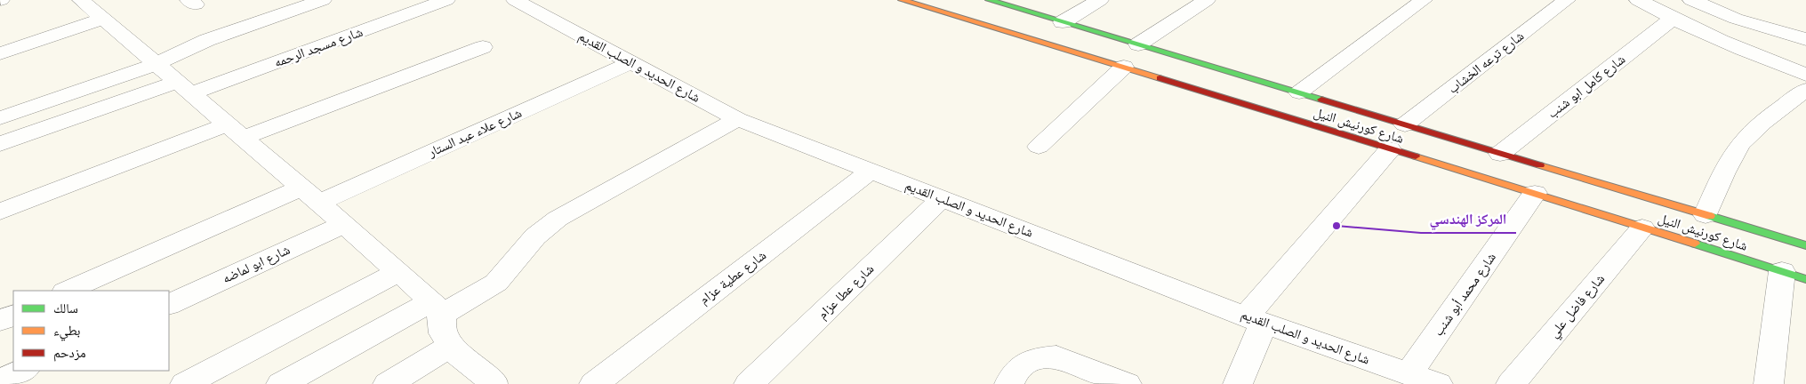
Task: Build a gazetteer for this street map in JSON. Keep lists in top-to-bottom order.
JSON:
{
  "streets": {
    "highway": ["شارع كورنيش النيل"],
    "street": [
      "شارع مسجد الرحمه",
      "شارع ترعه الخشاب",
      "شارع الحديد و الصلب القديم",
      "شارع كامل ابو شنب",
      "شارع علاء عبد الستار",
      "شارع ابو لماضه",
      "شارع عطية عزام",
      "شارع عطا عزام",
      "شارع محمد أبو شنب",
      "شارع فاضل علي"
    ]
  },
  "crossings": [
    ["شارع ترعه الخشاب", "شارع كورنيش النيل"],
    ["شارع الحديد و الصلب القديم", "شارع علاء عبد الستار"],
    ["شارع الحديد و الصلب القديم", "شارع عطية عزام"],
    ["شارع الحديد و الصلب القديم", "شارع عطا عزام"],
    ["شارع الحديد و الصلب القديم", "شارع محمد أبو شنب"],
    ["شارع كامل ابو شنب", "شارع كورنيش النيل"],
    ["شارع كورنيش النيل", "شارع محمد أبو شنب"],
    ["شارع كورنيش النيل", "شارع فاضل علي"]
  ],
  "places": ["المركز الهندسي"],
  "legend": ["سالك", "بطيء", "مزدحم"]
}
